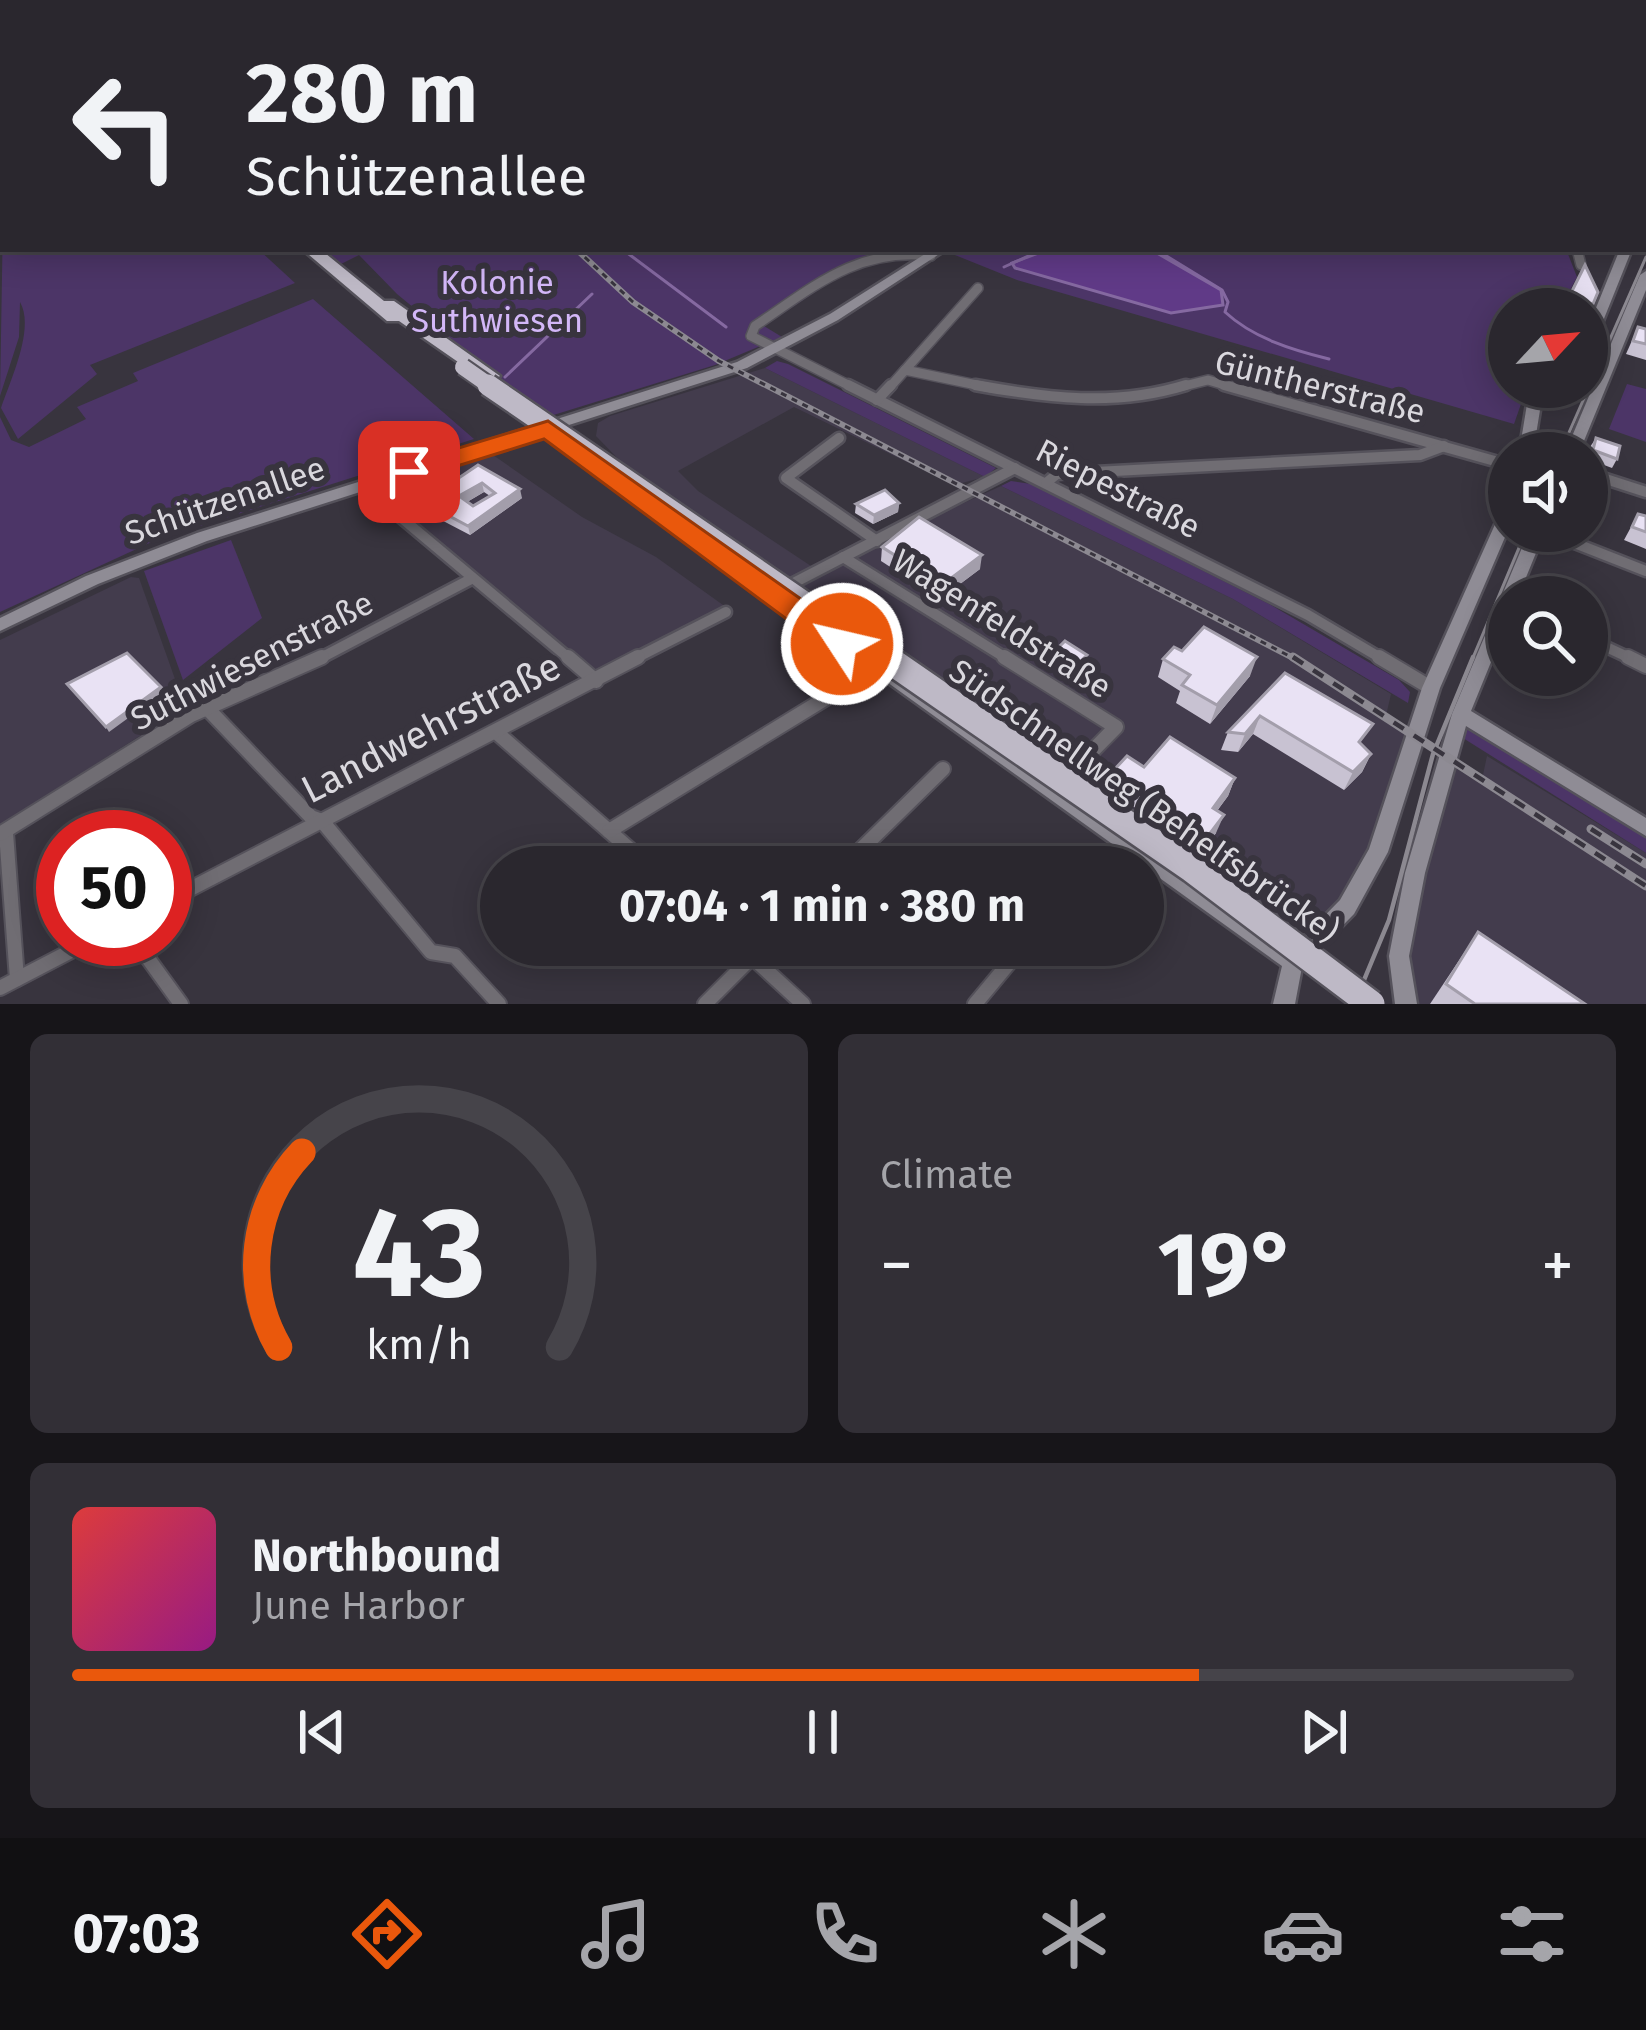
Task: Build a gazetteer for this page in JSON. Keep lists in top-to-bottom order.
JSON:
{
  "streets": {
    "highway": ["Südschnellweg (Behelfsbrücke)"],
    "main road": ["Schützenallee"],
    "street": [
      "Güntherstraße",
      "Riepestraße",
      "Wagenfeldstraße",
      "Suthwiesenstraße",
      "Landwehrstraße"
    ]
  },
  "crossings": [
    ["Riepestraße", "Schützenallee"]
  ],
  "parks": ["Kolonie Suthwiesen"],
  "north": "top right",
  "page": {
    "turn": ["280 m", "Schützenallee"],
    "limit": "50",
    "trip": "07:04 · 1 min · 380 m",
    "tile": "Climate",
    "heat": ["−", "19°", "+"],
    "song": ["Northbound", "June Harbor"],
    "tabs": "07:03",
    "gauge": ["43", "km/h"]
  }
}
